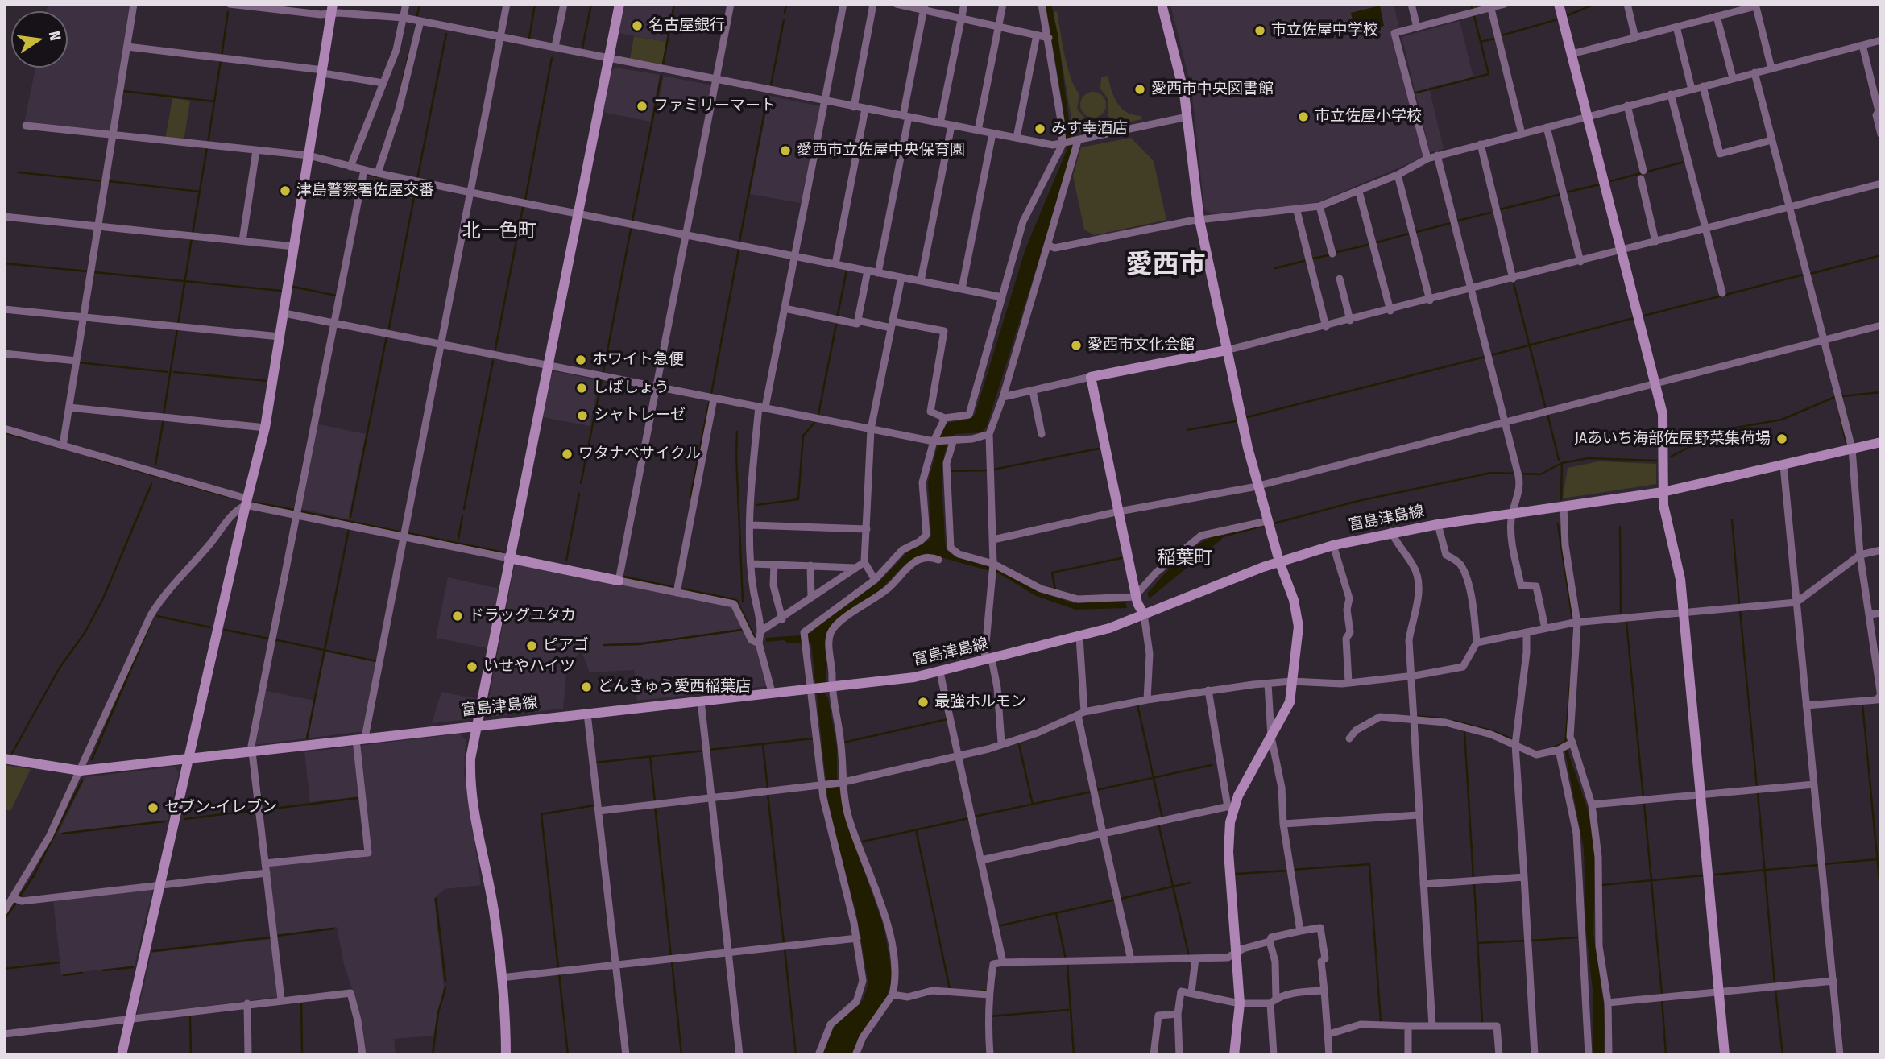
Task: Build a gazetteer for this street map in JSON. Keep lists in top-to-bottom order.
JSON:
{
  "streets": {
    "street": ["富島津島線"]
  },
  "districts": ["北一色町", "愛西市", "稲葉町"],
  "places": [
    "名古屋銀行",
    "市立佐屋中学校",
    "愛西市中央図書館",
    "ファミリーマート",
    "市立佐屋小学校",
    "みす幸酒店",
    "愛西市立佐屋中央保育園",
    "津島警察署佐屋交番",
    "愛西市文化会館",
    "ホワイト急便",
    "しばしょう",
    "シャトレーゼ",
    "JAあいち海部佐屋野菜集荷場",
    "ワタナベサイクル",
    "ドラッグユタカ",
    "ピアゴ",
    "いせやハイツ",
    "どんきゅう愛西稲葉店",
    "最強ホルモン",
    "セブン-イレブン"
  ],
  "north": "right"
}
